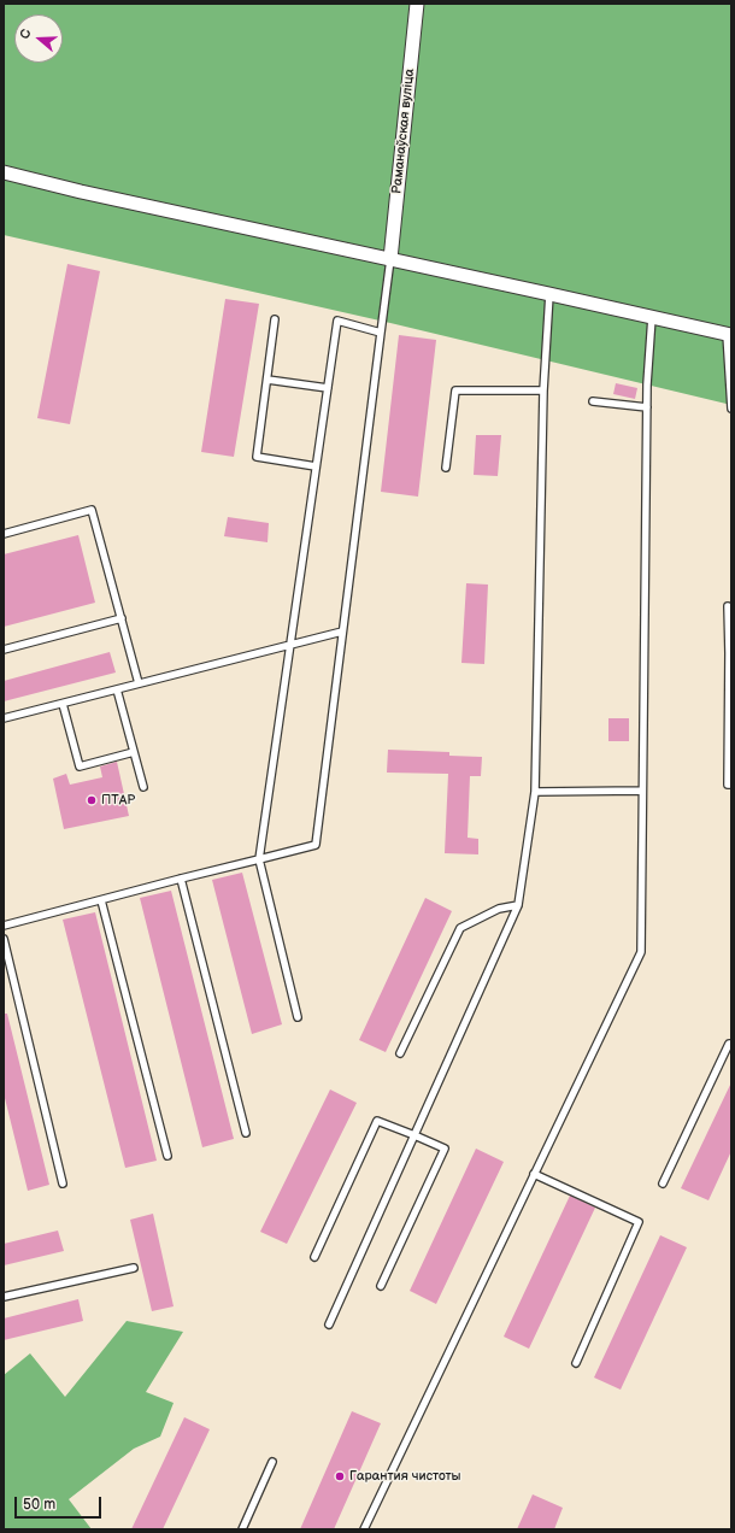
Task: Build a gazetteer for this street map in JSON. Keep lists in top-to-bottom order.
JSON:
{
  "streets": {
    "street": ["Раманаўская вуліца"]
  },
  "places": ["ПТАР", "Гарантия чистоты"],
  "scale_bar": "50 m",
  "north": "left"
}
